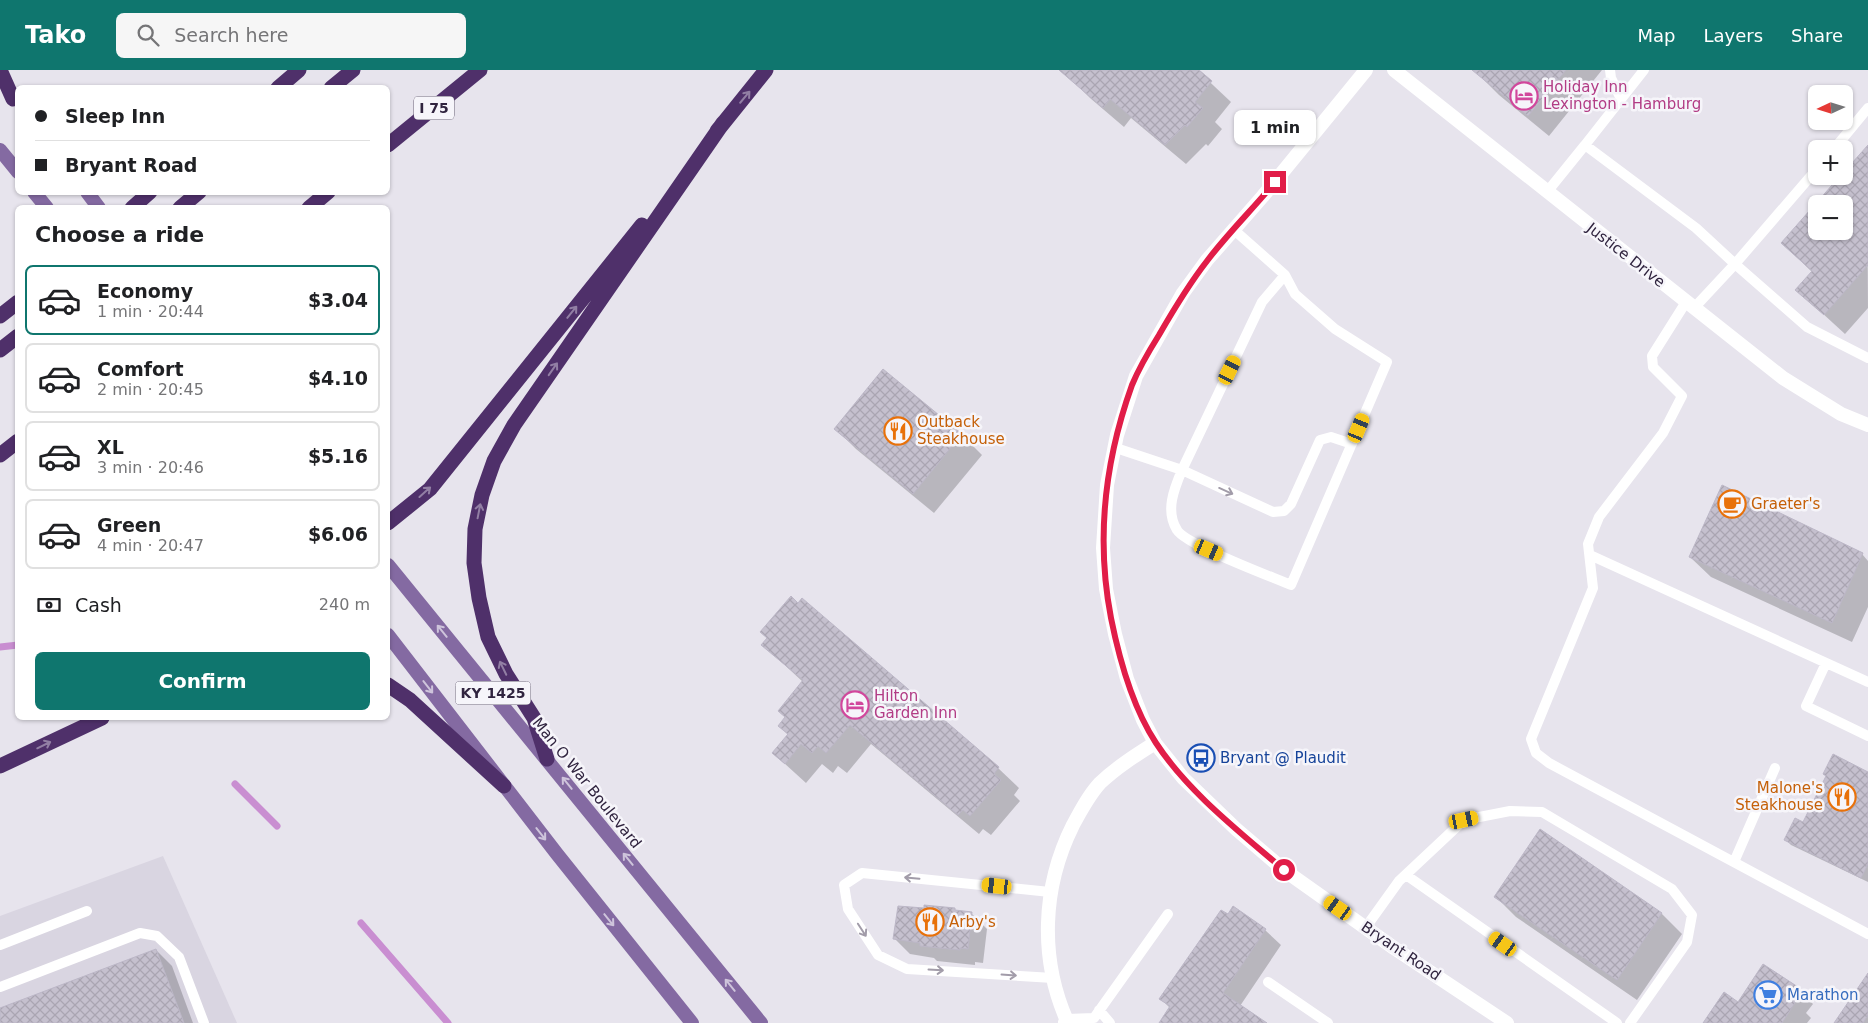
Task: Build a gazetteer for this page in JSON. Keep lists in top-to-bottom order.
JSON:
{
  "streets": {
    "highway": ["I 75"],
    "main road": ["KY 1425", "Man O War Boulevard"],
    "street": ["Justice Drive", "Bryant Road"]
  },
  "places": {
    "hotel": ["Holiday Inn Lexington - Hamburg", "Hilton Garden Inn"],
    "restaurant": ["Outback Steakhouse", "Malone's Steakhouse", "Arby's"],
    "cafe": ["Graeter's"],
    "bus stop": ["Bryant @ Plaudit"],
    "supermarket": ["Marathon"]
  },
  "north": "left",
  "page": {
    "header": "Tako",
    "search": "Search here",
    "nav": ["Map", "Layers", "Share"],
    "map_buttons": ["+", "−"],
    "banner": ["Sleep Inn", "Bryant Road"],
    "bubble": "1 min",
    "heading": "Choose a ride",
    "list": [
      {
        "name": "Economy",
        "note": "1 min · 20:44",
        "value": "$3.04"
      },
      {
        "name": "Comfort",
        "note": "2 min · 20:45",
        "value": "$4.10"
      },
      {
        "name": "XL",
        "note": "3 min · 20:46",
        "value": "$5.16"
      },
      {
        "name": "Green",
        "note": "4 min · 20:47",
        "value": "$6.06"
      }
    ],
    "pay": ["Cash", "240 m"],
    "buttons": "Confirm"
  }
}
